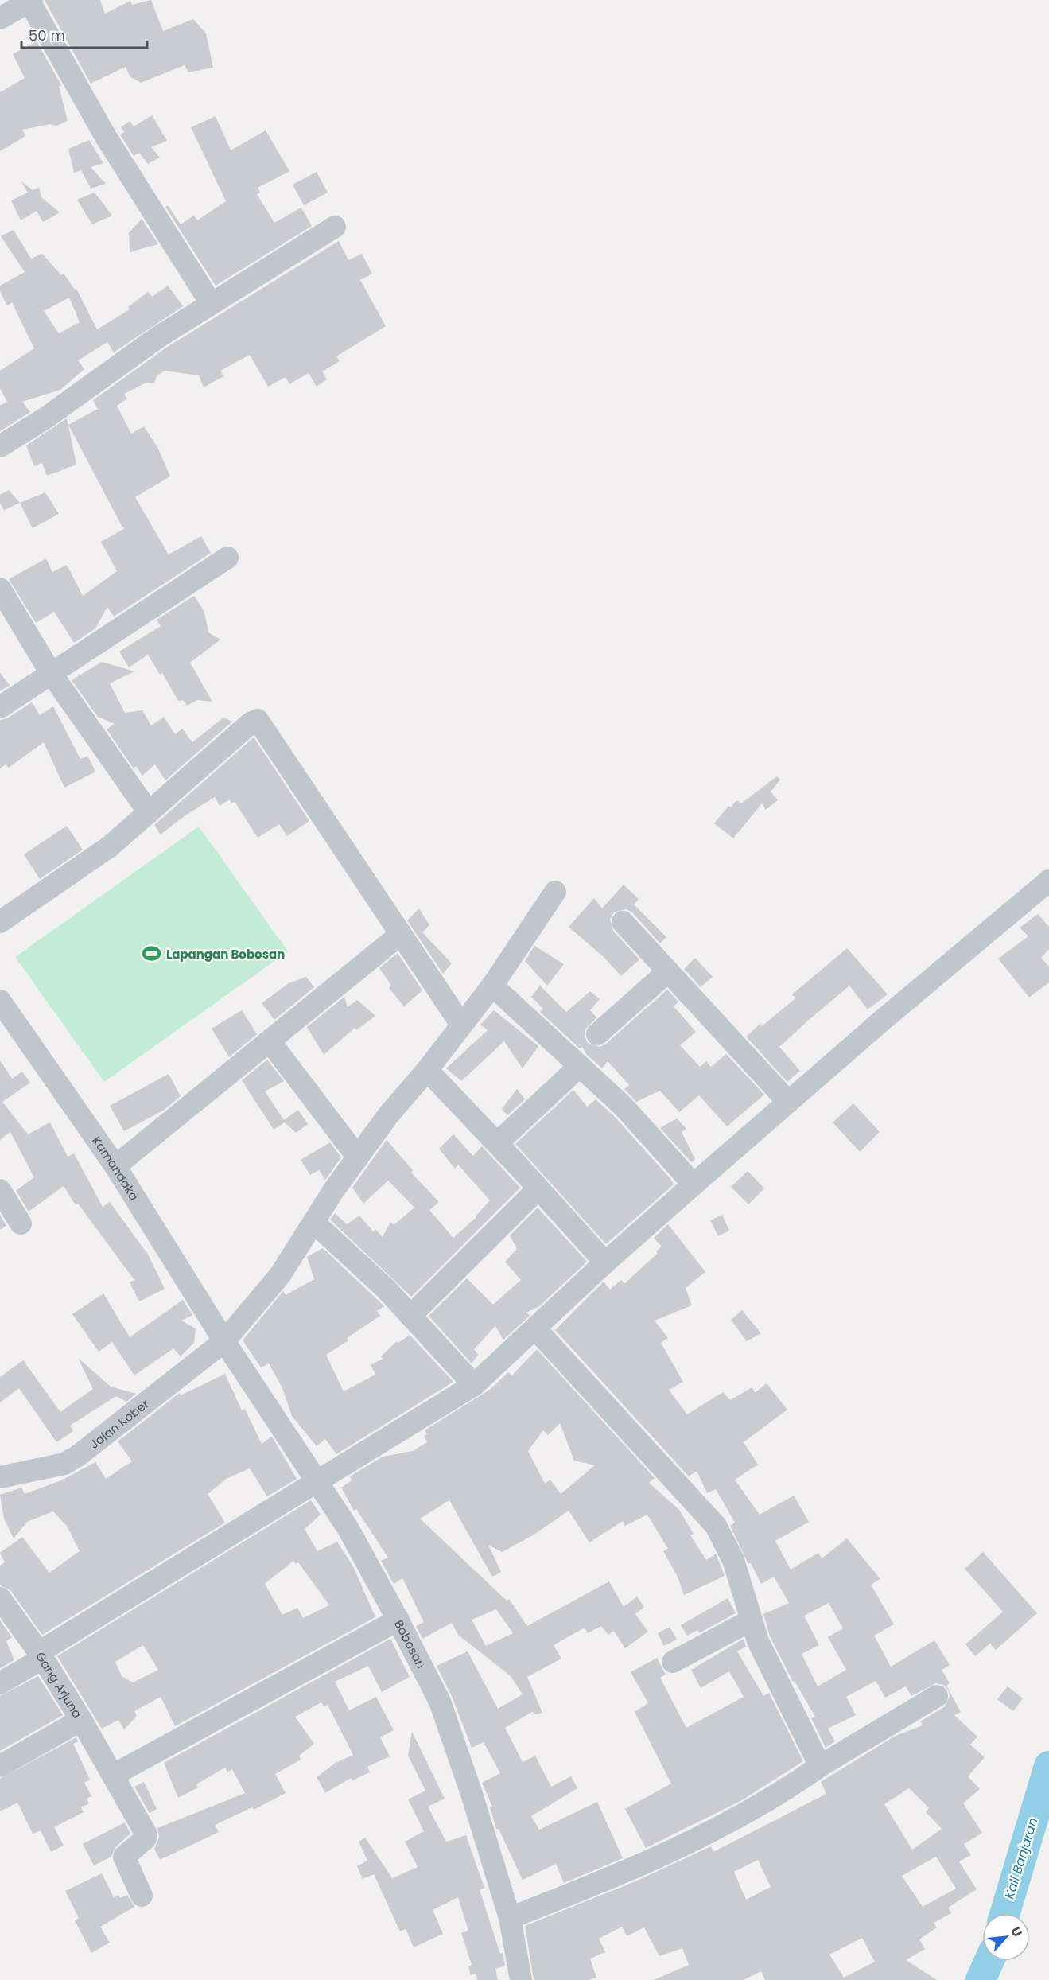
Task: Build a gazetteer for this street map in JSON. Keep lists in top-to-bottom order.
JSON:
{
  "streets": {
    "street": [
      "Kamandaka",
      "Jalan Kober",
      "Bobosan",
      "Gang Arjuna"
    ]
  },
  "crossings": [
    ["Kamandaka", "Jalan Kober"],
    ["Kamandaka", "Bobosan"],
    ["Jalan Kober", "Bobosan"]
  ],
  "water": ["Kali Banjaran"],
  "places": {
    "sports": ["Lapangan Bobosan"]
  },
  "scale_bar": "50 m",
  "north": "top right"
}
